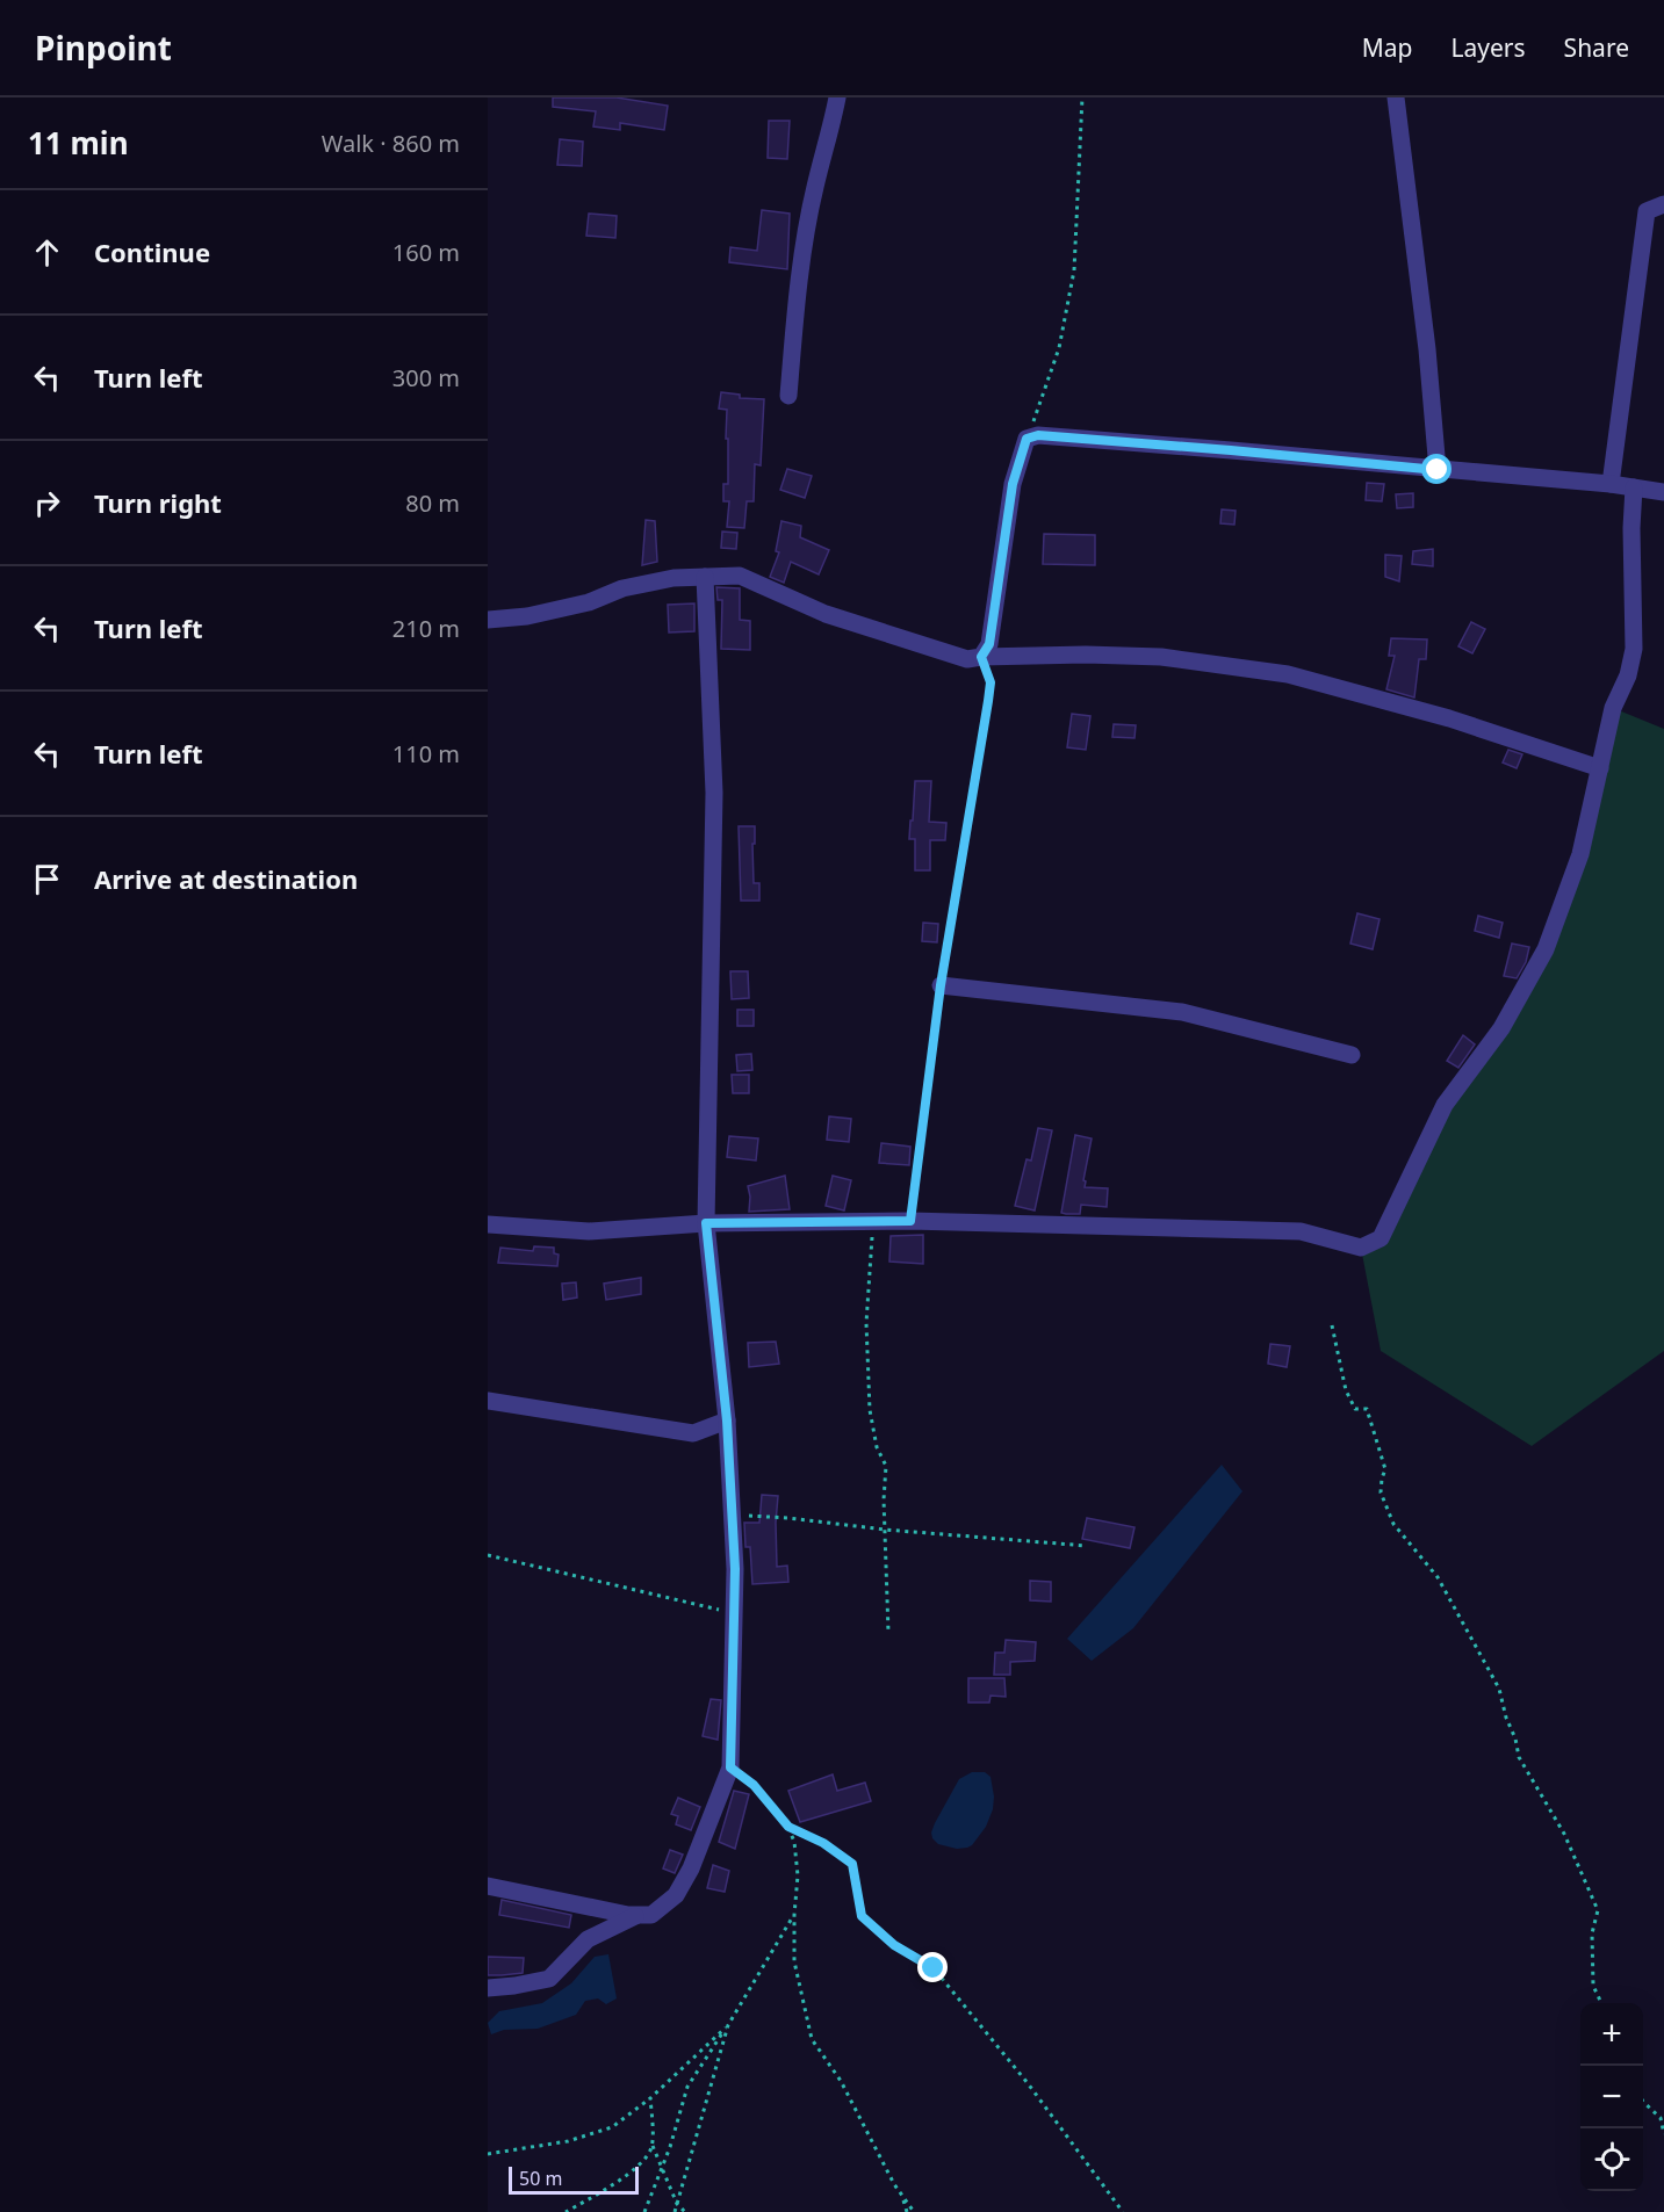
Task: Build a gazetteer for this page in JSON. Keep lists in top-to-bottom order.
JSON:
{
  "scale_bar": "50 m",
  "page": {
    "header": "Pinpoint",
    "nav": ["Map", "Layers", "Share"],
    "heading": ["11 min", "Walk · 860 m"],
    "list": [
      ["Continue", "160 m"],
      ["Turn left", "300 m"],
      ["Turn right", "80 m"],
      ["Turn left", "210 m"],
      ["Turn left", "110 m"],
      "Arrive at destination"
    ],
    "map_buttons": ["+", "−"],
    "scale": "50 m"
  }
}
